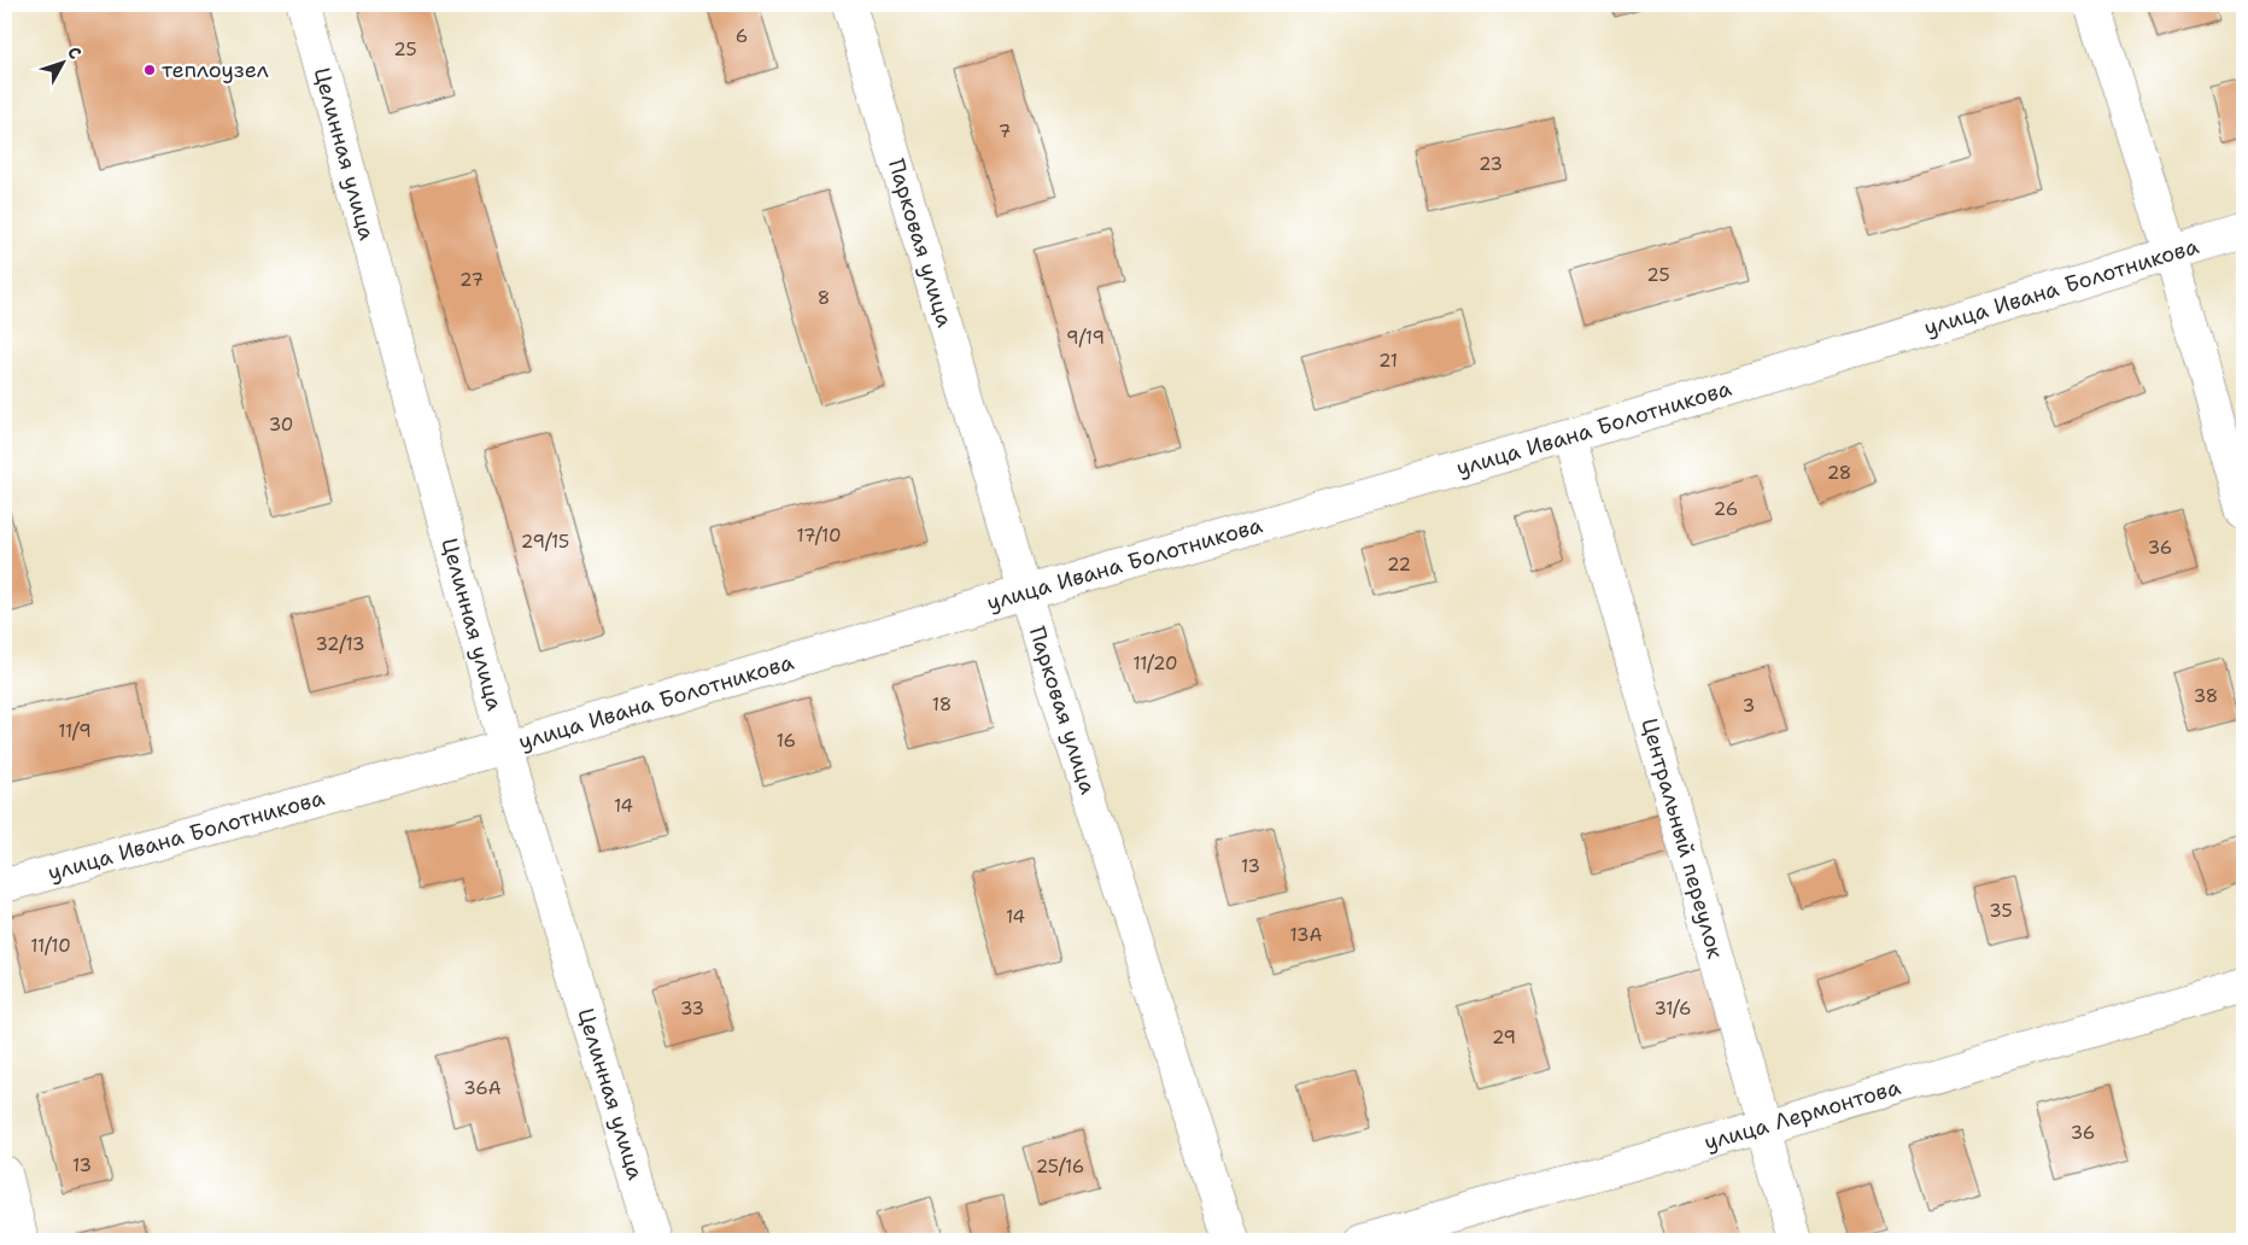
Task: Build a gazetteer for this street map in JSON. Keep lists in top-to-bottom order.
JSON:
{
  "streets": {
    "street": [
      "Целинная улица",
      "Парковая улица",
      "улица Ивана Болотникова",
      "Центральный переулок",
      "улица Лермонтова"
    ]
  },
  "crossings": [
    ["Целинная улица", "улица Ивана Болотникова"],
    ["Парковая улица", "улица Ивана Болотникова"],
    ["улица Ивана Болотникова", "Центральный переулок"],
    ["Центральный переулок", "улица Лермонтова"]
  ],
  "places": ["теплоузел"],
  "house_numbers": [
    "6",
    "25",
    "7",
    "23",
    "25",
    "27",
    "8",
    "9/19",
    "21",
    "30",
    "28",
    "26",
    "17/10",
    "29/15",
    "36",
    "22",
    "32/13",
    "11/20",
    "38",
    "18",
    "3",
    "11/9",
    "16",
    "14",
    "13",
    "35",
    "14",
    "13А",
    "11/10",
    "33",
    "31/6",
    "29",
    "36А",
    "36",
    "13",
    "25/16"
  ],
  "north": "top right"
}
